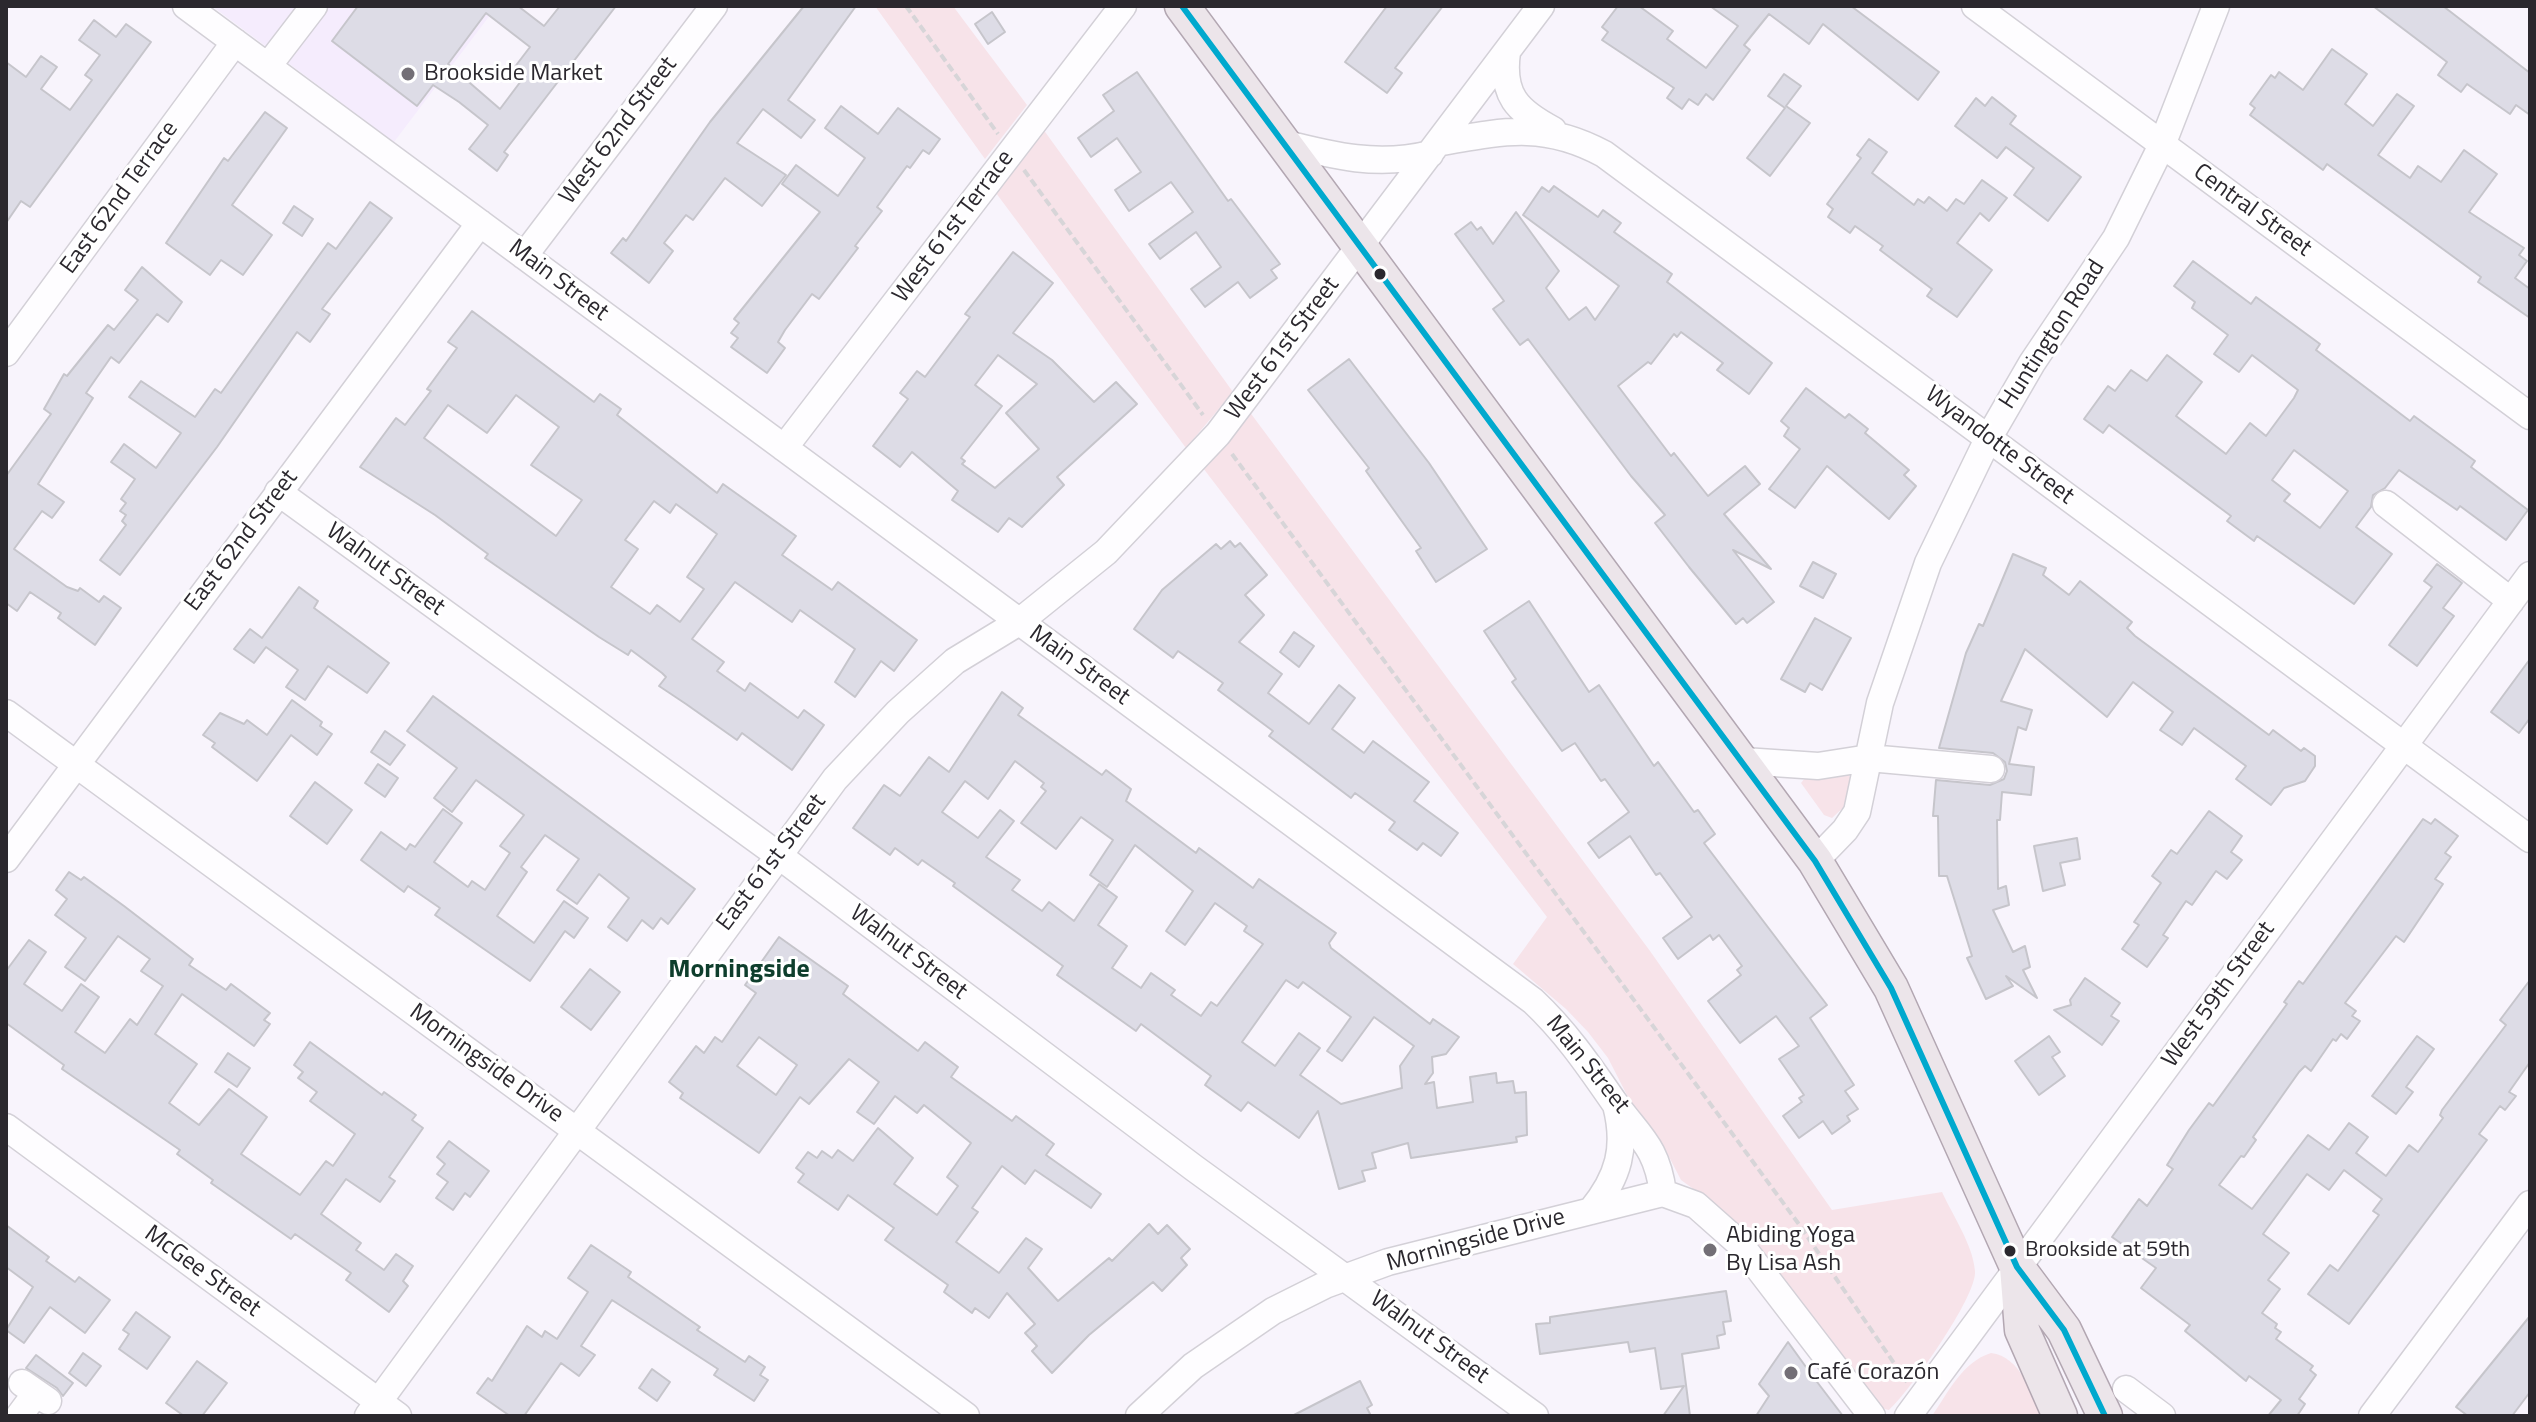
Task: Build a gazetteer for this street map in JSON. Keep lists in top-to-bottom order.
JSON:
{
  "streets": {
    "street": [
      "West 62nd Street",
      "East 62nd Terrace",
      "Central Street",
      "West 61st Terrace",
      "Main Street",
      "Huntington Road",
      "West 61st Street",
      "Wyandotte Street",
      "East 62nd Street",
      "Walnut Street",
      "East 61st Street",
      "West 59th Street",
      "Morningside Drive",
      "McGee Street"
    ]
  },
  "crossings": [
    ["West 62nd Street", "Main Street"],
    ["East 62nd Terrace", "Main Street"],
    ["Central Street", "Huntington Road"],
    ["West 61st Terrace", "Main Street"],
    ["Main Street", "West 61st Street"],
    ["Main Street", "East 62nd Street"],
    ["Main Street", "East 61st Street"],
    ["Main Street", "Morningside Drive"],
    ["Huntington Road", "Wyandotte Street"],
    ["West 61st Street", "Wyandotte Street"],
    ["West 61st Street", "East 61st Street"],
    ["Wyandotte Street", "West 59th Street"],
    ["East 62nd Street", "Walnut Street"],
    ["East 62nd Street", "Morningside Drive"],
    ["Walnut Street", "East 61st Street"],
    ["Walnut Street", "Morningside Drive"],
    ["East 61st Street", "Morningside Drive"],
    ["East 61st Street", "McGee Street"]
  ],
  "districts": ["Morningside"],
  "places": [
    "Brookside Market",
    "Abiding Yoga By Lisa Ash",
    "Brookside at 59th",
    "Café Corazón"
  ]
}
